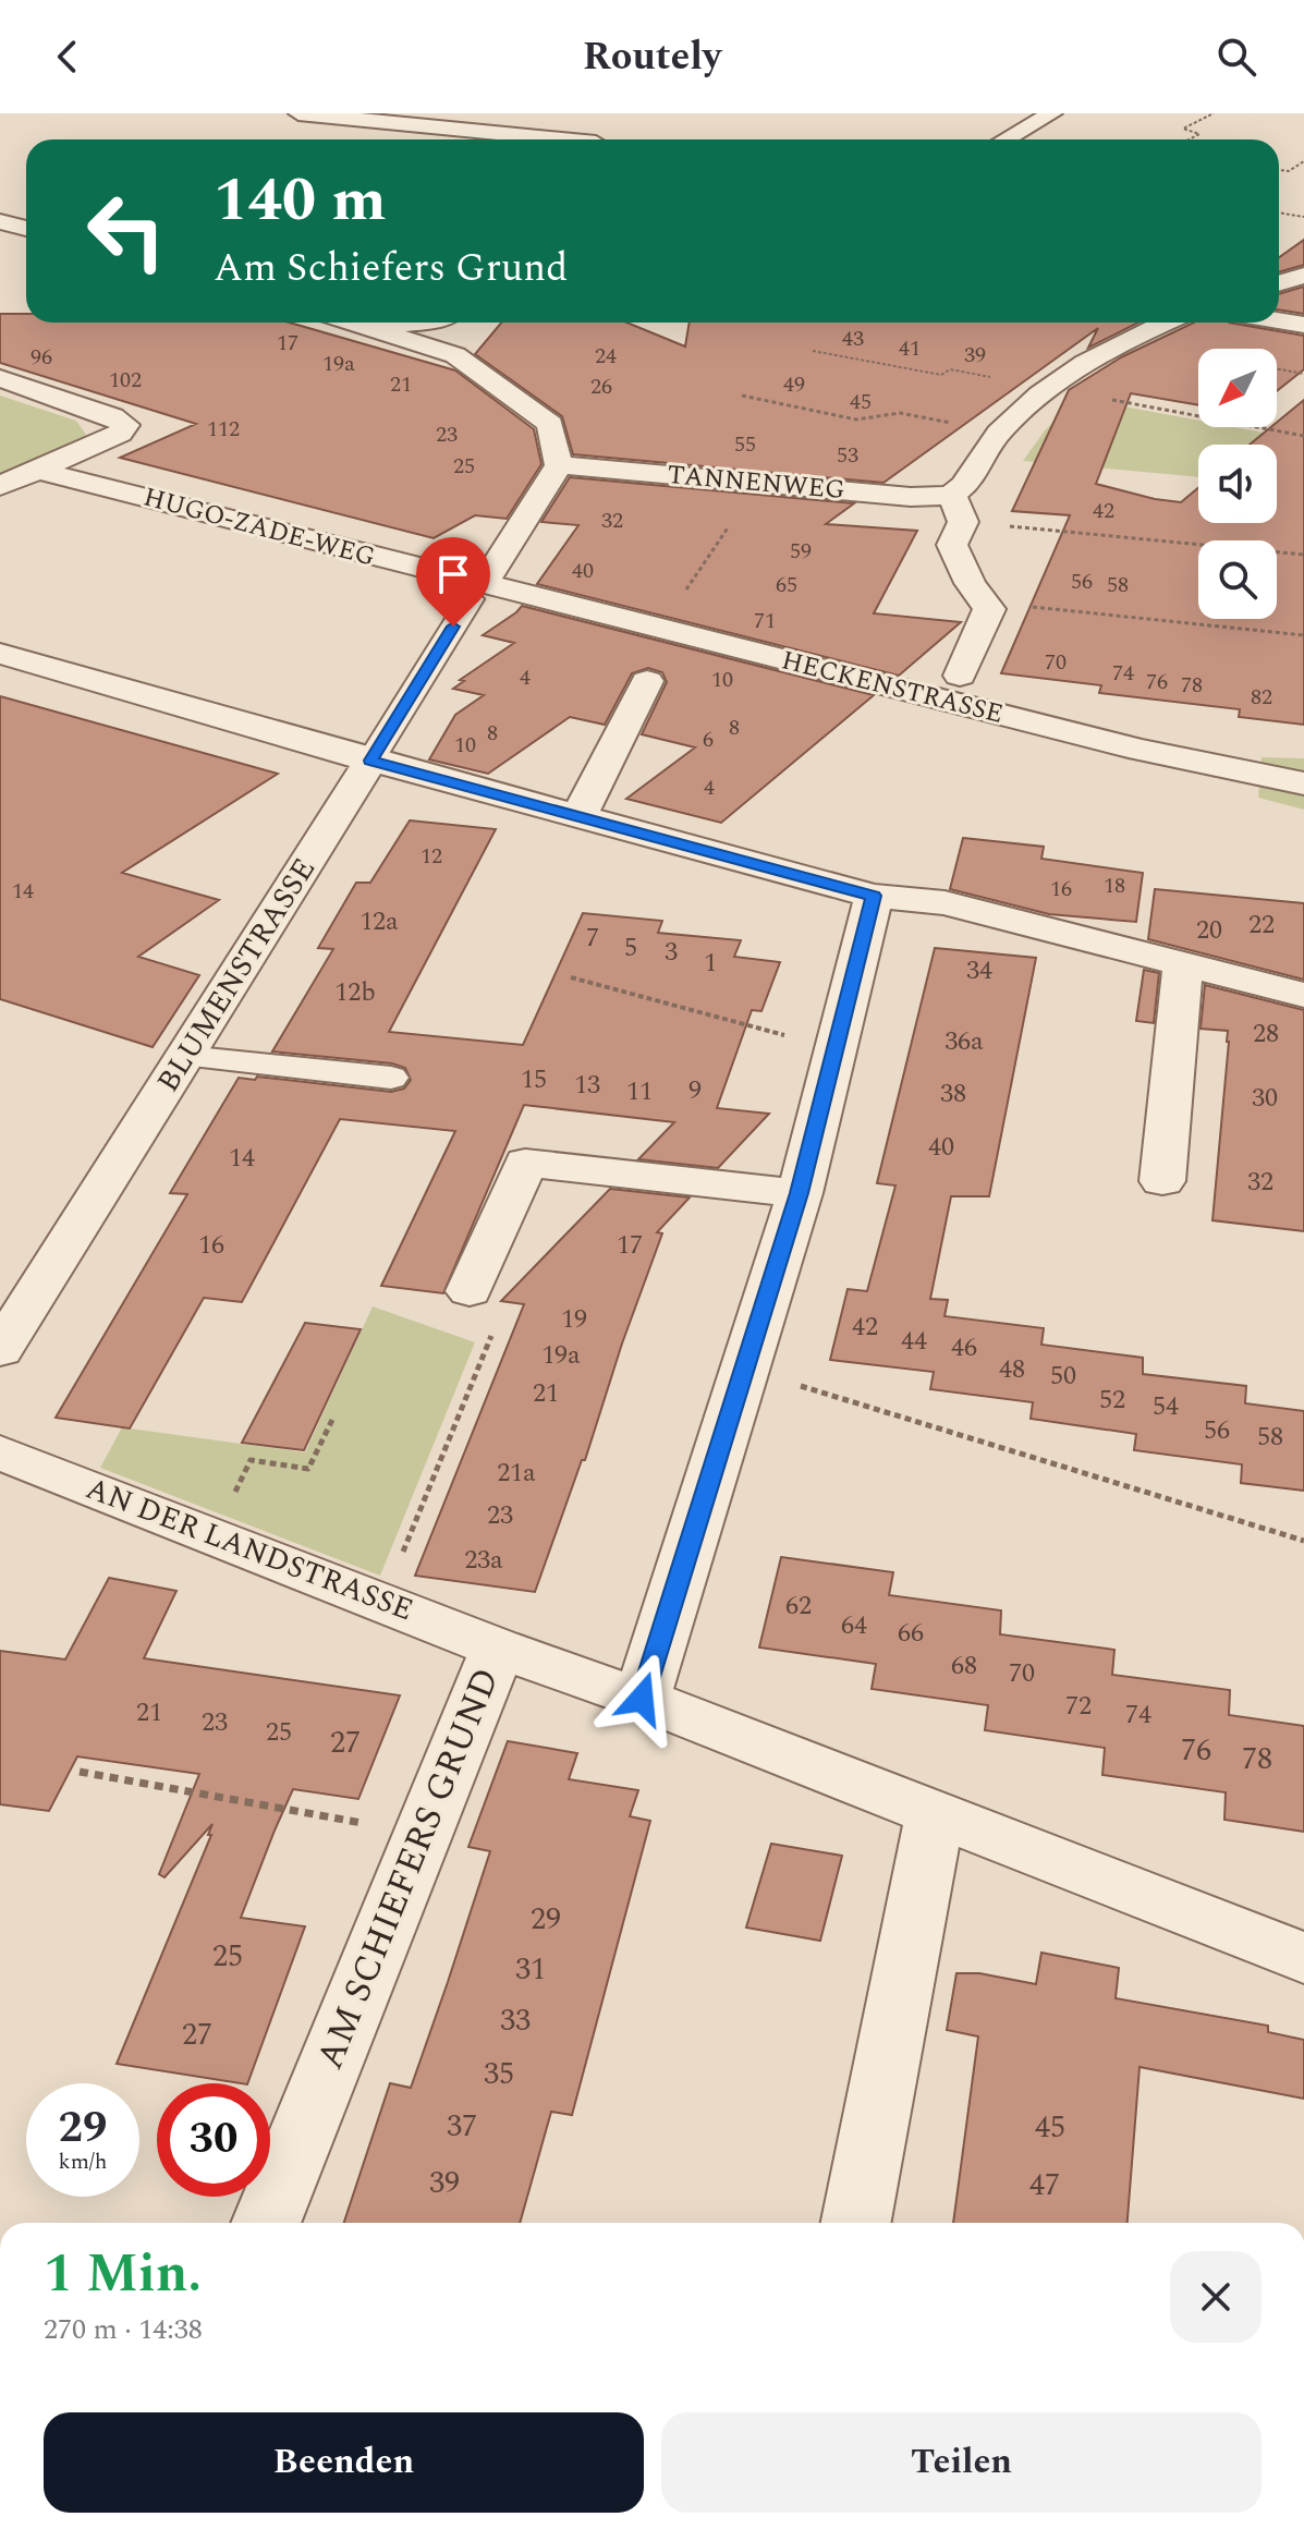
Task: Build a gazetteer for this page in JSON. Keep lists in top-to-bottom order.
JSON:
{
  "streets": {
    "street": [
      "TANNENWEG",
      "HUGO-ZADE-WEG",
      "HECKENSTRASSE",
      "BLUMENSTRASSE",
      "AN DER LANDSTRASSE",
      "AM SCHIEFERS GRUND"
    ]
  },
  "crossings": [
    ["HUGO-ZADE-WEG", "HECKENSTRASSE"],
    ["HUGO-ZADE-WEG", "BLUMENSTRASSE"],
    ["HECKENSTRASSE", "BLUMENSTRASSE"],
    ["AN DER LANDSTRASSE", "AM SCHIEFERS GRUND"]
  ],
  "house_numbers": [
    "43",
    "17",
    "41",
    "39",
    "24",
    "96",
    "19a",
    "102",
    "21",
    "49",
    "26",
    "45",
    "112",
    "23",
    "55",
    "53",
    "25",
    "42",
    "32",
    "59",
    "40",
    "56",
    "65",
    "58",
    "71",
    "70",
    "74",
    "4",
    "10",
    "76",
    "78",
    "82",
    "8",
    "8",
    "6",
    "10",
    "4",
    "12",
    "18",
    "16",
    "14",
    "12a",
    "22",
    "20",
    "7",
    "5",
    "3",
    "1",
    "34",
    "12b",
    "28",
    "36a",
    "15",
    "13",
    "9",
    "11",
    "38",
    "30",
    "40",
    "14",
    "32",
    "16",
    "17",
    "19",
    "42",
    "44",
    "46",
    "19a",
    "48",
    "50",
    "21",
    "52",
    "54",
    "56",
    "58",
    "21a",
    "23",
    "23a",
    "62",
    "64",
    "66",
    "68",
    "70",
    "72",
    "21",
    "74",
    "23",
    "25",
    "27",
    "76",
    "78",
    "29",
    "25",
    "31",
    "33",
    "27",
    "35",
    "37",
    "45",
    "39",
    "47"
  ],
  "north": "bottom left",
  "page": {
    "header": "Routely",
    "turn": ["140 m", "Am Schiefers Grund"],
    "speed": "29 km/h",
    "limit": "30",
    "heading": ["1 Min.", "270 m · 14:38"],
    "buttons": ["Beenden", "Teilen"]
  }
}
